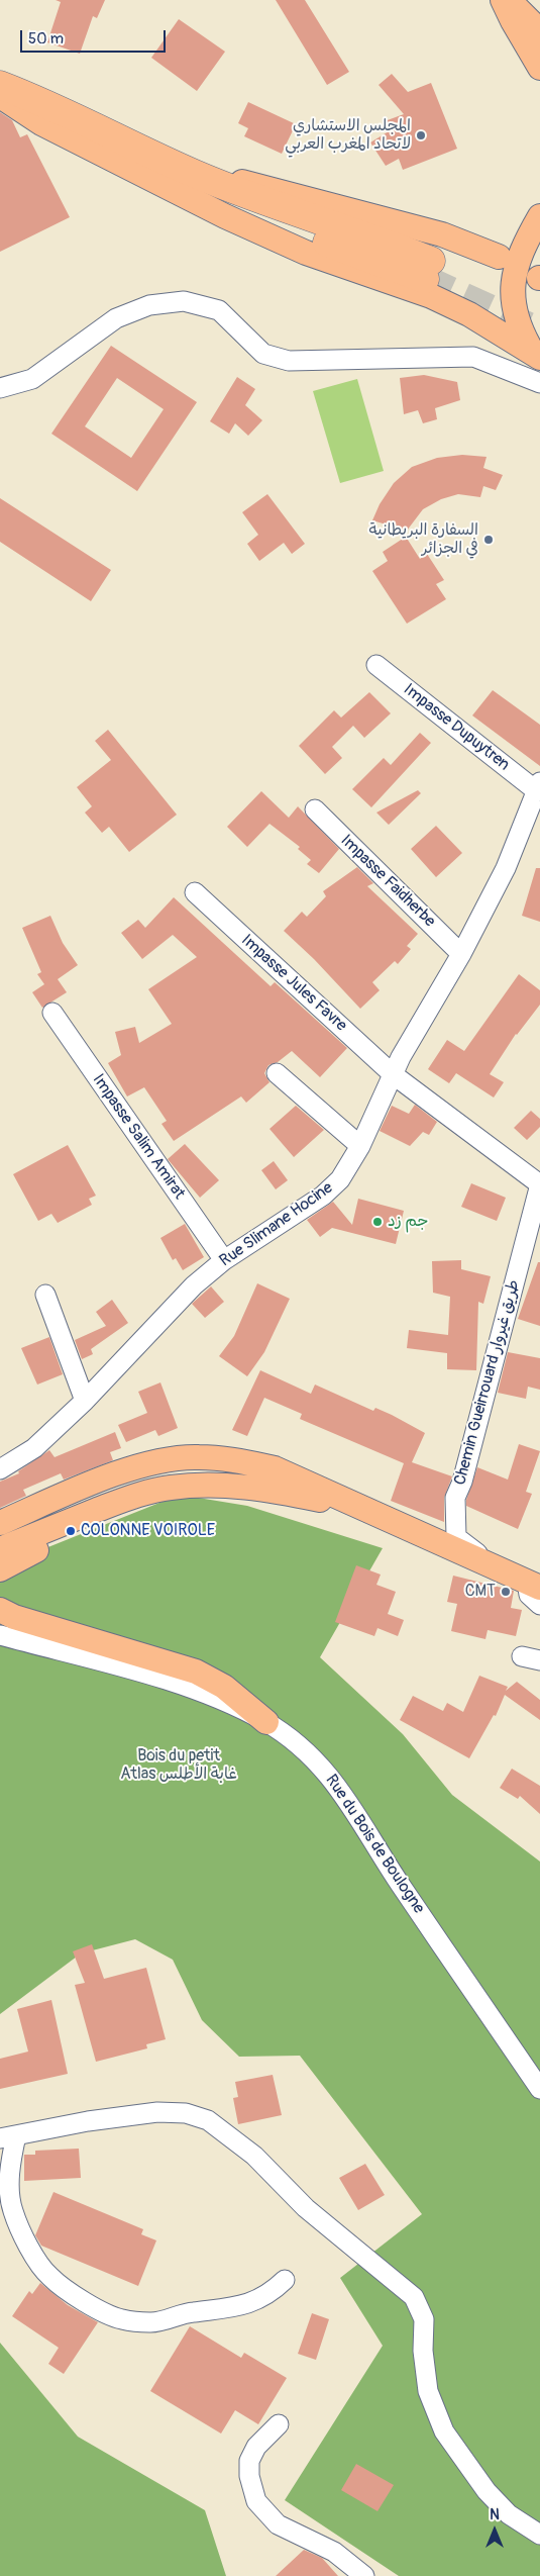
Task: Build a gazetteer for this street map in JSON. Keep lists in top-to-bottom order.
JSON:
{
  "streets": {
    "street": [
      "Impasse Dupuytren",
      "Impasse Faidherbe",
      "Impasse Jules Favre",
      "Impasse Salim Amirat",
      "Rue Slimane Hocine",
      "Chemin Gueirrouard طريق غيروار",
      "Rue du Bois de Boulogne"
    ]
  },
  "crossings": [
    ["Impasse Dupuytren", "Rue Slimane Hocine"],
    ["Impasse Faidherbe", "Rue Slimane Hocine"],
    ["Impasse Jules Favre", "Rue Slimane Hocine"],
    ["Impasse Jules Favre", "Chemin Gueirrouard طريق غيروار"],
    ["Impasse Salim Amirat", "Rue Slimane Hocine"]
  ],
  "parks": ["Bois du petit Atlas غابة الأطلس"],
  "places": [
    "المجلس الاستشاري لاتحاد المغرب العربي",
    "السفارة البريطانية في الجزائر",
    "جم زد",
    "COLONNE VOIROLE",
    "CMT"
  ],
  "scale_bar": "50 m",
  "north": "top"
}
